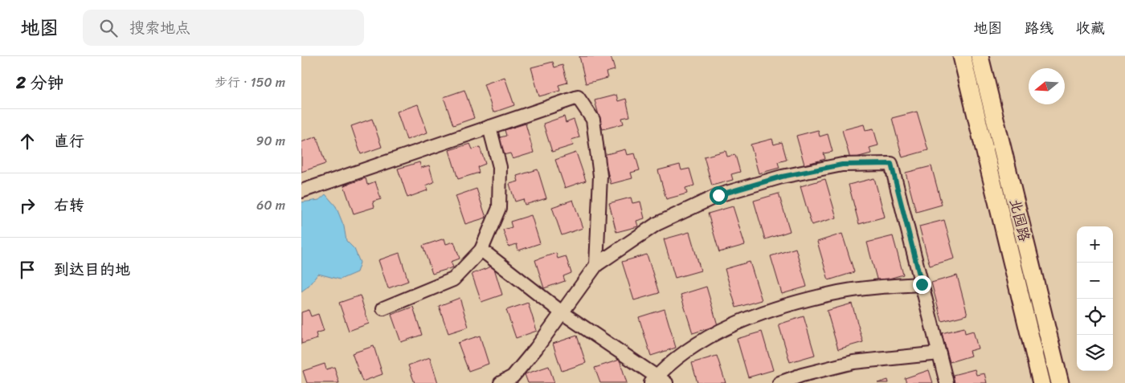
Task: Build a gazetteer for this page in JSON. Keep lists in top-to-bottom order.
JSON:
{
  "streets": {
    "main road": ["北园路"]
  },
  "north": "left",
  "page": {
    "header": "地图",
    "search": "搜索地点",
    "nav": ["地图", "路线", "收藏"],
    "heading": ["2 分钟", "步行 · 150 m"],
    "list": [
      ["直行", "90 m"],
      ["右转", "60 m"],
      "到达目的地"
    ],
    "map_buttons": ["+", "−"]
  }
}
